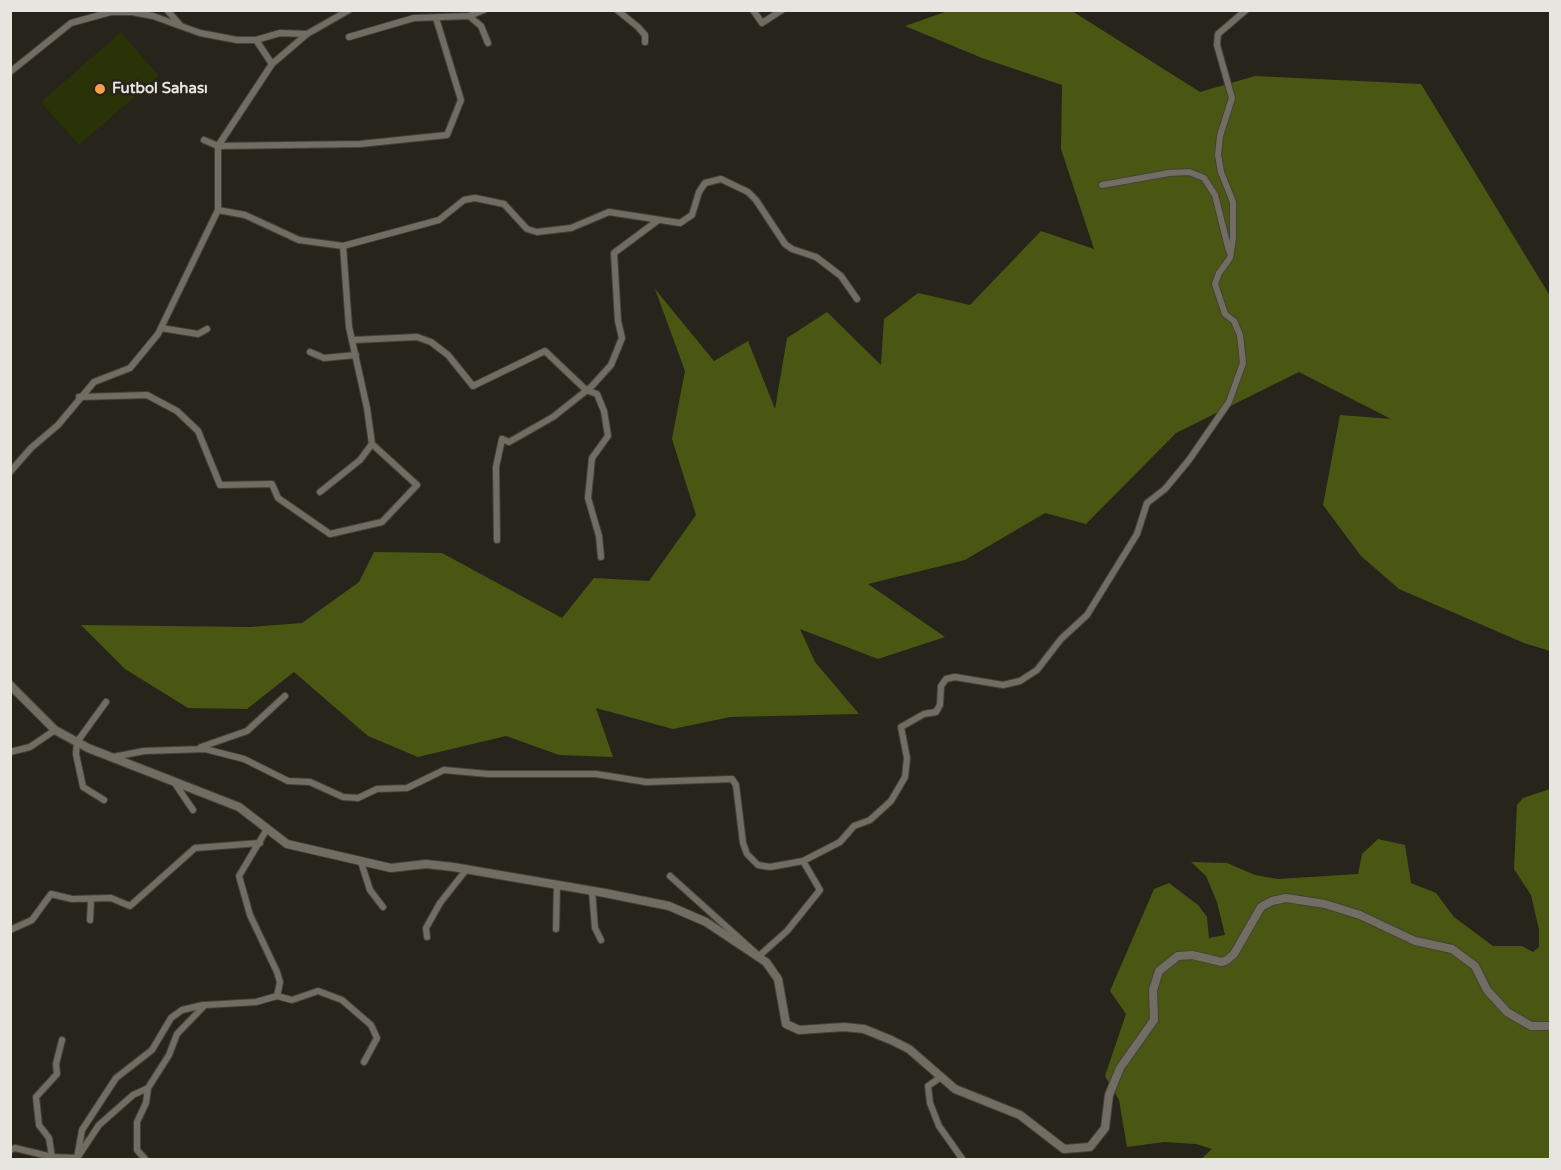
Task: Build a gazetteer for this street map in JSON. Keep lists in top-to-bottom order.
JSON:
{
  "places": ["Futbol Sahası"]
}
